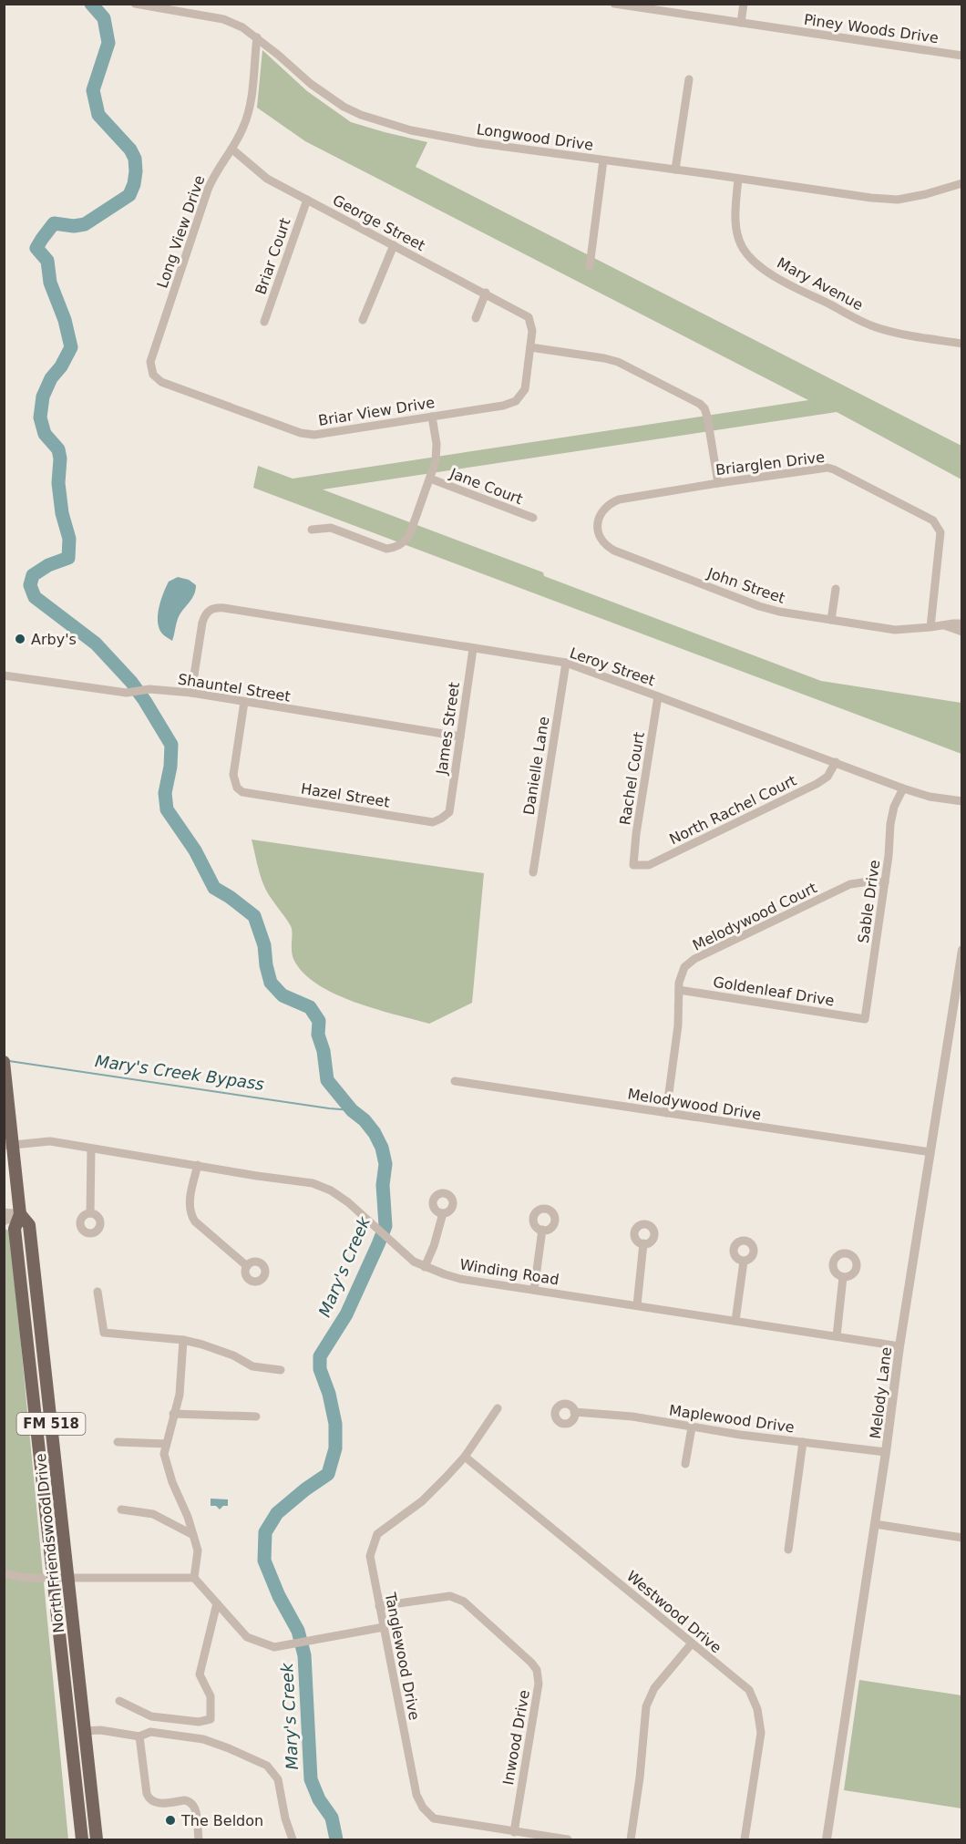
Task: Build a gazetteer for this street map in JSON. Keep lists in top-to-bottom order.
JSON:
{
  "streets": {
    "main road": ["FM 518", "North Friendswood Drive"],
    "street": [
      "Piney Woods Drive",
      "Longwood Drive",
      "George Street",
      "Long View Drive",
      "Briar Court",
      "Mary Avenue",
      "Briar View Drive",
      "Briarglen Drive",
      "Jane Court",
      "John Street",
      "Leroy Street",
      "Shauntel Street",
      "James Street",
      "Danielle Lane",
      "Rachel Court",
      "Hazel Street",
      "North Rachel Court",
      "Sable Drive",
      "Melodywood Court",
      "Goldenleaf Drive",
      "Melodywood Drive",
      "Winding Road",
      "Melody Lane",
      "Maplewood Drive",
      "Westwood Drive",
      "Tanglewood Drive",
      "Inwood Drive"
    ]
  },
  "crossings": [
    ["Longwood Drive", "Long View Drive"],
    ["Longwood Drive", "Mary Avenue"],
    ["George Street", "Long View Drive"],
    ["George Street", "Briar Court"],
    ["George Street", "Briar View Drive"],
    ["Long View Drive", "Briar View Drive"],
    ["Briarglen Drive", "John Street"],
    ["Leroy Street", "Shauntel Street"],
    ["Leroy Street", "James Street"],
    ["Leroy Street", "Danielle Lane"],
    ["Leroy Street", "Rachel Court"],
    ["Leroy Street", "North Rachel Court"],
    ["Leroy Street", "Sable Drive"],
    ["Shauntel Street", "James Street"],
    ["Shauntel Street", "Hazel Street"],
    ["James Street", "Hazel Street"],
    ["Rachel Court", "North Rachel Court"],
    ["Sable Drive", "Melodywood Court"],
    ["Sable Drive", "Goldenleaf Drive"],
    ["Melodywood Court", "Goldenleaf Drive"],
    ["Melodywood Court", "Melodywood Drive"],
    ["Melodywood Drive", "Melody Lane"],
    ["Winding Road", "Melody Lane"],
    ["Winding Road", "North Friendswood Drive"],
    ["Melody Lane", "Maplewood Drive"],
    ["Westwood Drive", "Tanglewood Drive"],
    ["Tanglewood Drive", "Inwood Drive"]
  ],
  "water": ["Mary's Creek Bypass", "Mary's Creek"],
  "places": ["Arby's", "The Beldon"]
}
